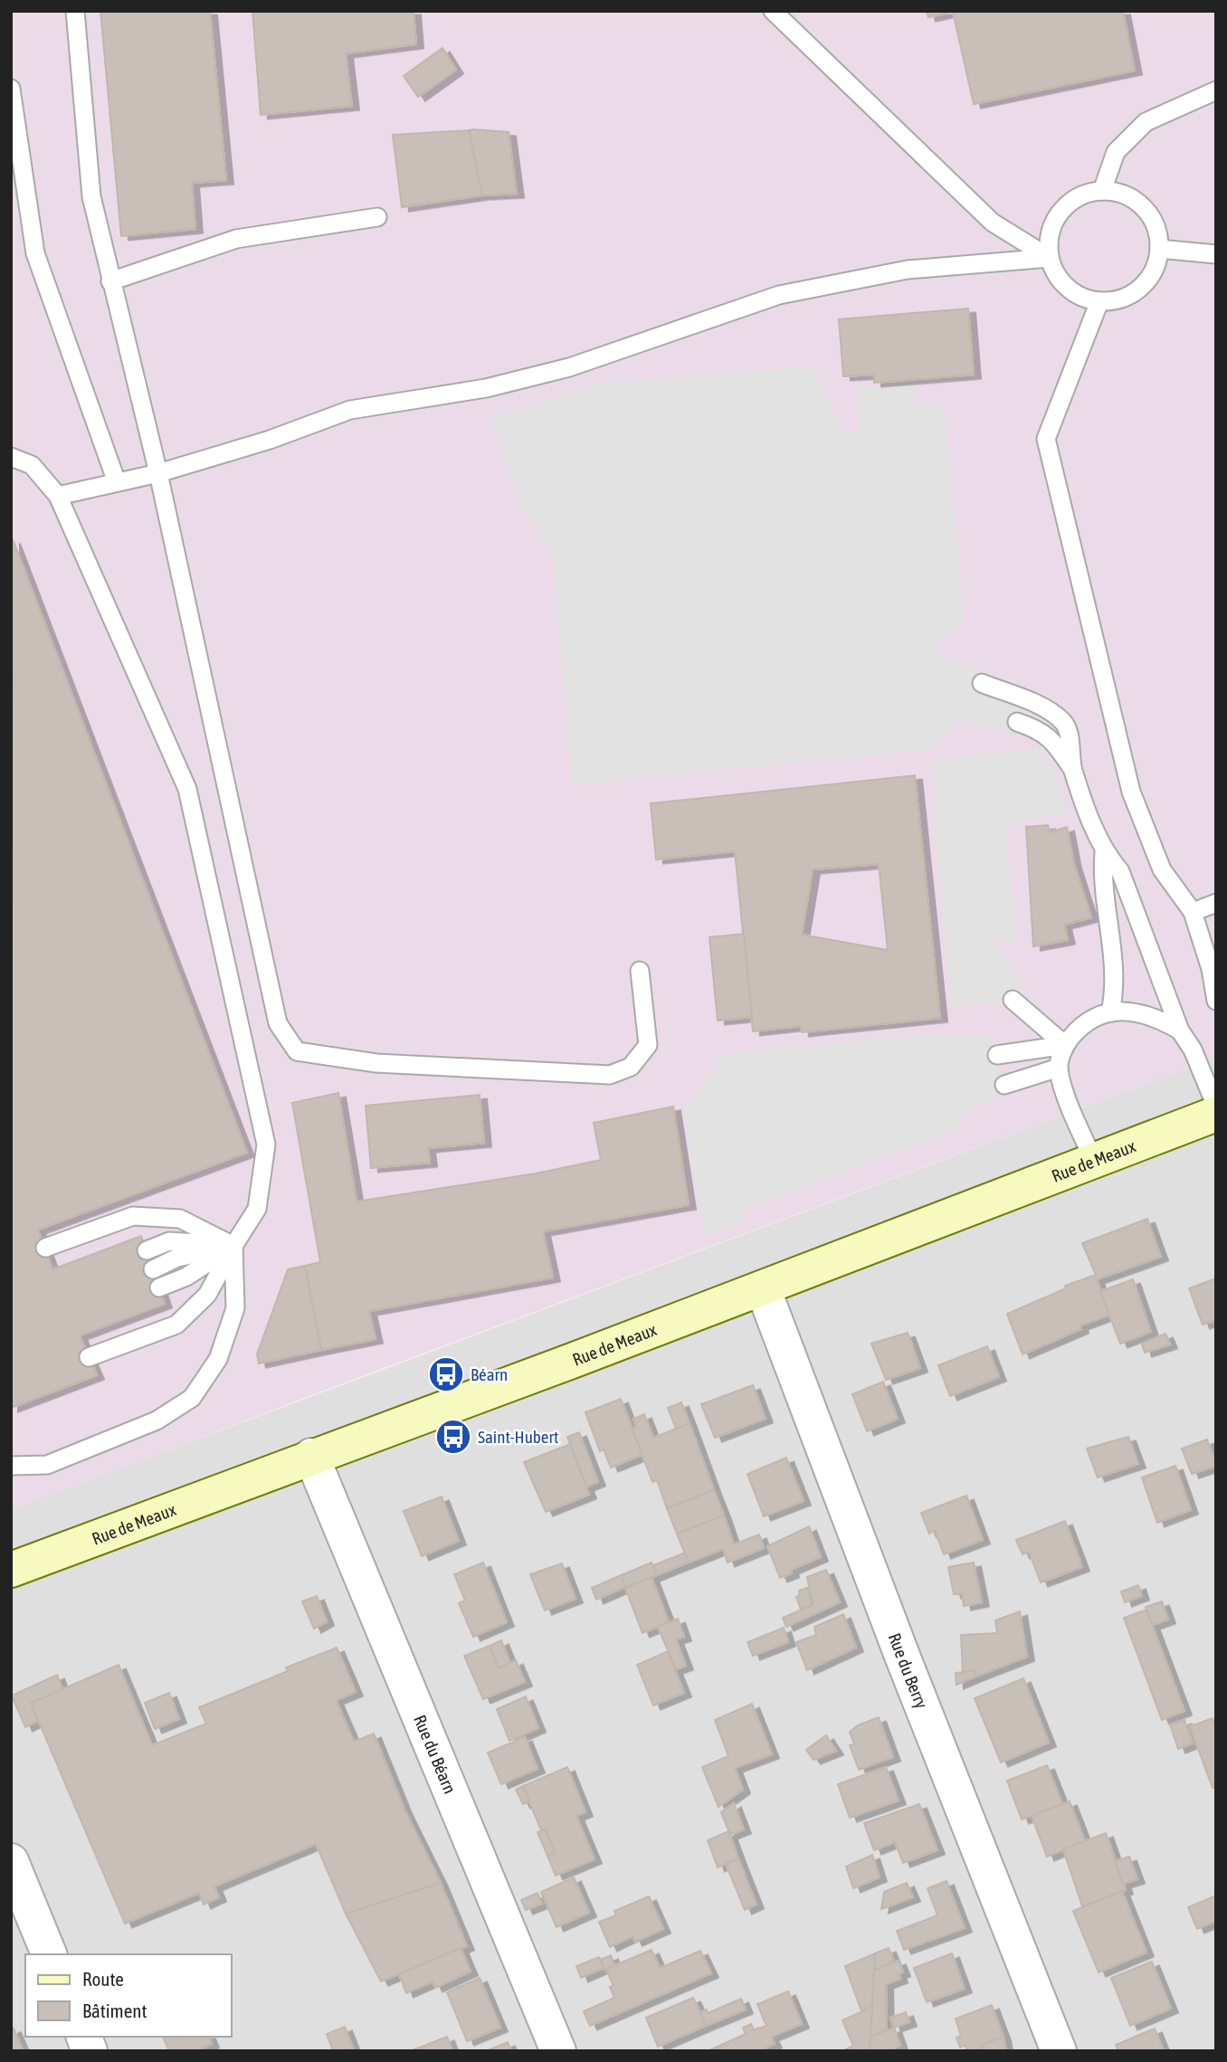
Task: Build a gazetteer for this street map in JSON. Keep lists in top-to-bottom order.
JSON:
{
  "streets": {
    "main road": ["Rue de Meaux"],
    "street": ["Rue du Berry", "Rue du Béarn"]
  },
  "crossings": [
    ["Rue de Meaux", "Rue du Berry"],
    ["Rue de Meaux", "Rue du Béarn"]
  ],
  "places": {
    "bus stop": ["Béarn", "Saint-Hubert"]
  },
  "legend": ["Route", "Bâtiment"]
}
